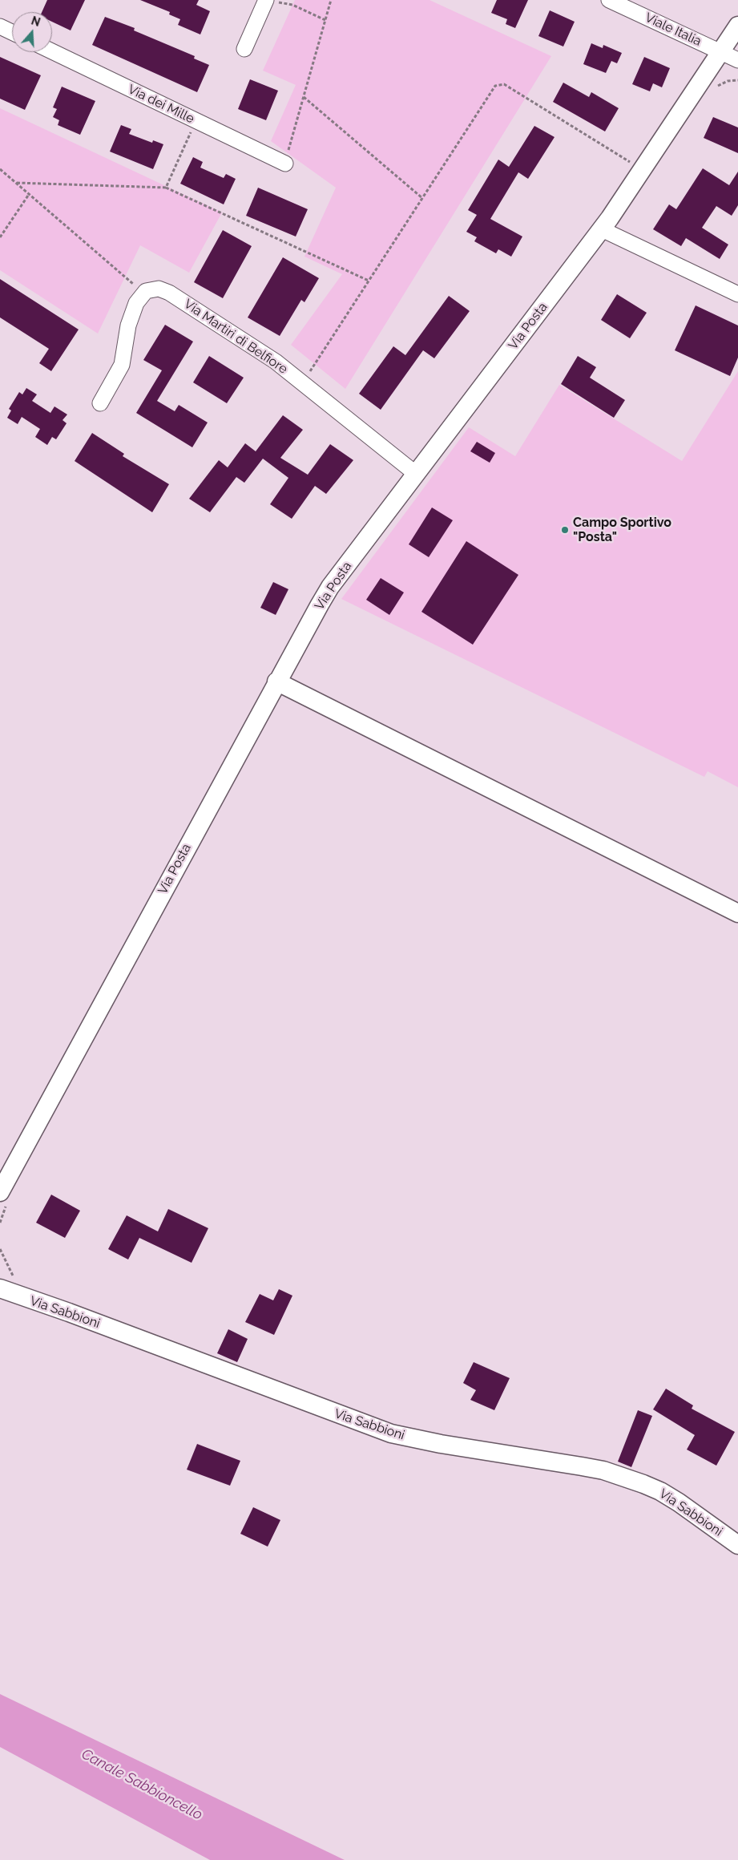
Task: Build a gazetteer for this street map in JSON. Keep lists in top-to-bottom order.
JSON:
{
  "streets": {
    "street": [
      "Viale Italia",
      "Via dei Mille",
      "Via Posta",
      "Via Martiri di Belfiore",
      "Via Sabbioni"
    ]
  },
  "crossings": [
    ["Viale Italia", "Via Posta"],
    ["Via Posta", "Via Martiri di Belfiore"]
  ],
  "water": ["Canale Sabbioncello"],
  "places": ["Campo Sportivo \"Posta\""],
  "north": "top"
}
